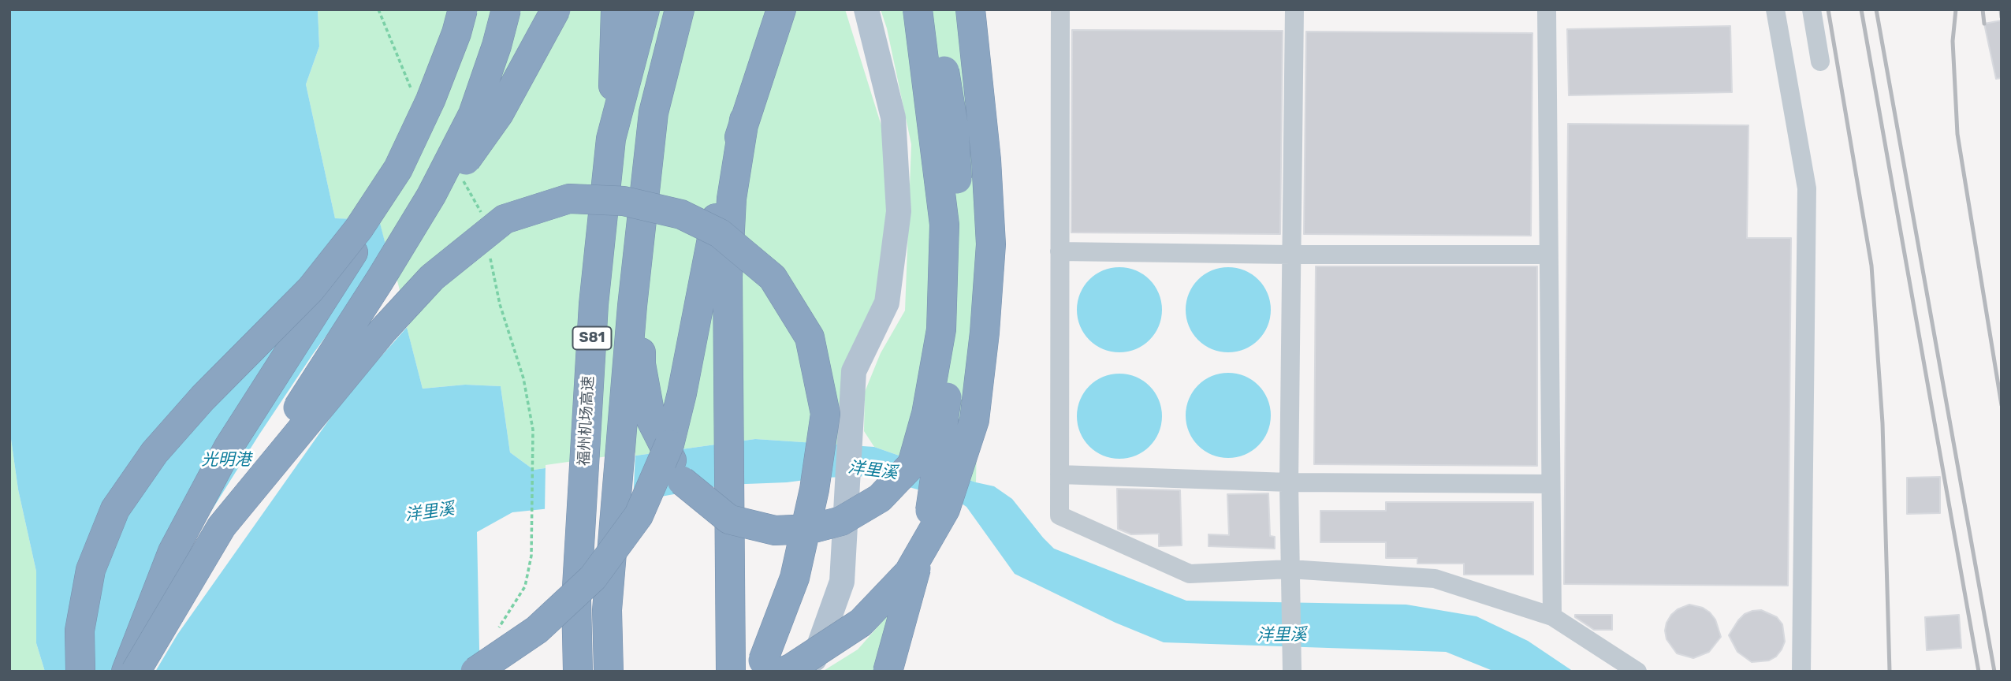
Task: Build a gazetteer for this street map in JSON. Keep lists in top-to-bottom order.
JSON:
{
  "streets": {
    "highway": ["S81", "福州机场高速"]
  },
  "water": ["光明港", "洋里溪"]
}
